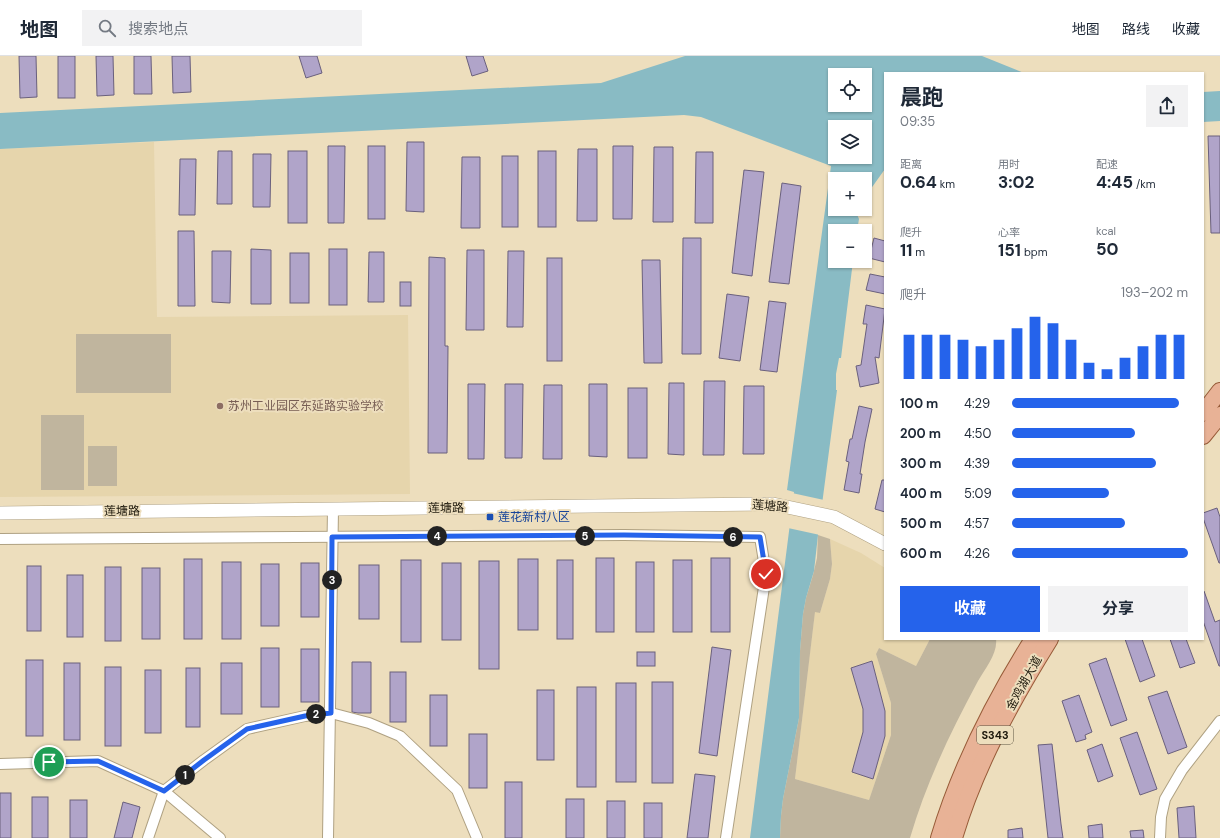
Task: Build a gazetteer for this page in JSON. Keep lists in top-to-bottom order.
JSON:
{
  "streets": {
    "main road": ["金鸡湖大道", "S343"],
    "street": ["莲塘路"]
  },
  "places": {
    "other": ["苏州工业园区东延路实验学校"],
    "transit": ["莲花新村八区"]
  },
  "page": {
    "header": "地图",
    "search": "搜索地点",
    "nav": ["地图", "路线", "收藏"],
    "map_buttons": ["+", "−"],
    "heading": ["晨跑", "09:35"],
    "stats": [
      ["距离", "0.64 km"],
      ["用时", "3:02"],
      ["配速", "4:45 /km"],
      ["爬升", "11 m"],
      ["心率", "151 bpm"],
      ["kcal", "50"]
    ],
    "chart": ["爬升", "193–202 m"],
    "list": [
      {
        "name": "100 m",
        "note": "4:29"
      },
      {
        "name": "200 m",
        "note": "4:50"
      },
      {
        "name": "300 m",
        "note": "4:39"
      },
      {
        "name": "400 m",
        "note": "5:09"
      },
      {
        "name": "500 m",
        "note": "4:57"
      },
      {
        "name": "600 m",
        "note": "4:26"
      }
    ],
    "pins": [
      "4",
      "5",
      "6",
      "3",
      "2",
      "1"
    ],
    "buttons": ["收藏", "分享"]
  }
}
